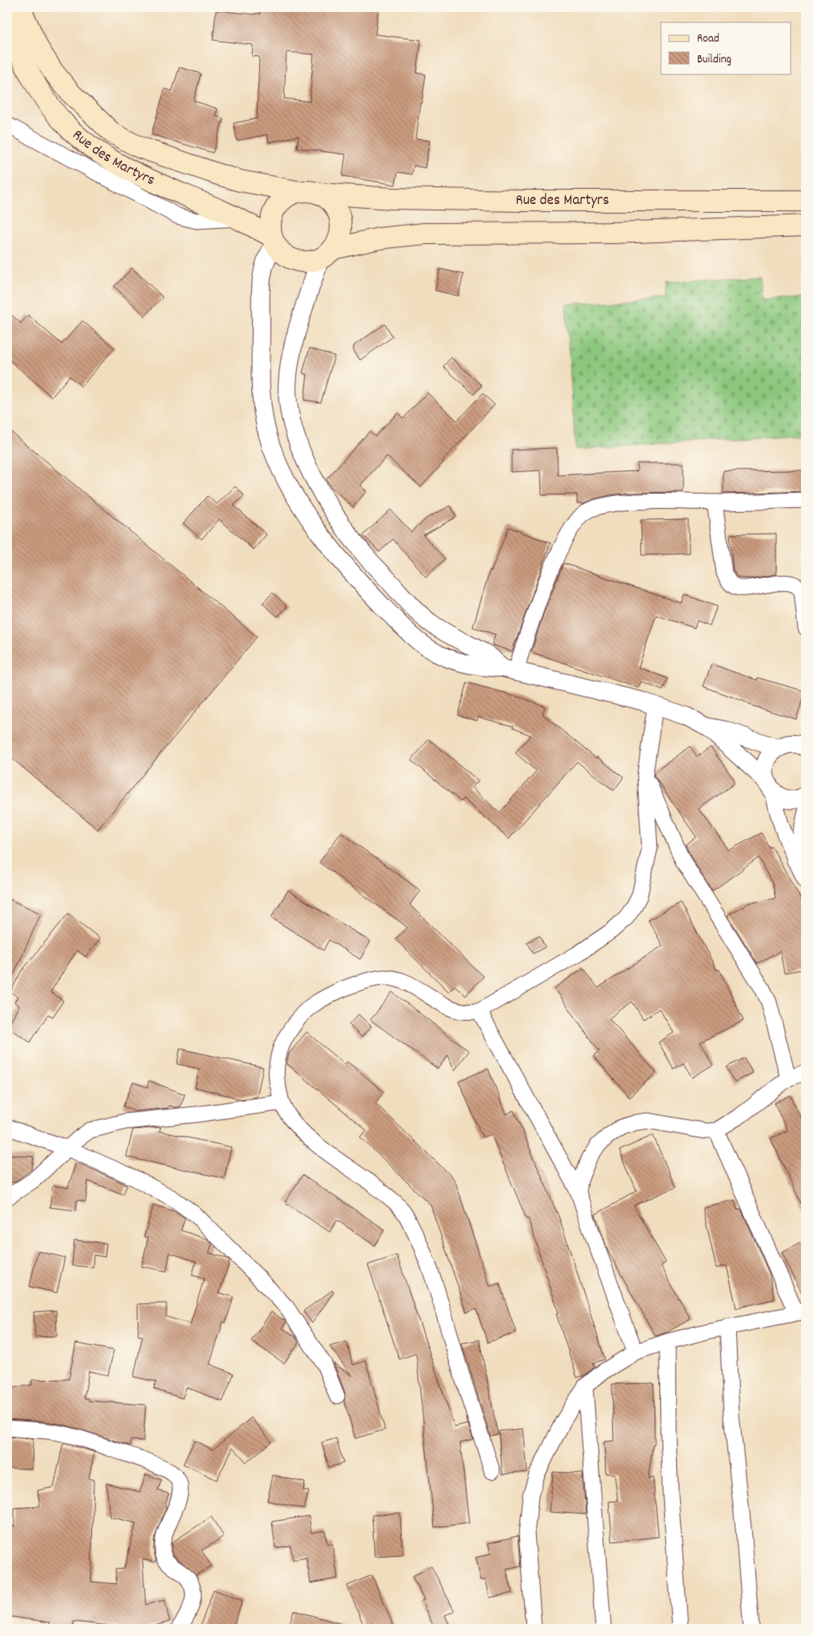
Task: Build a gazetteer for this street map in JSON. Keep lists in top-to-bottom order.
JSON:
{
  "streets": {
    "main road": ["Rue des Martyrs"]
  },
  "legend": ["Road", "Building"]
}
